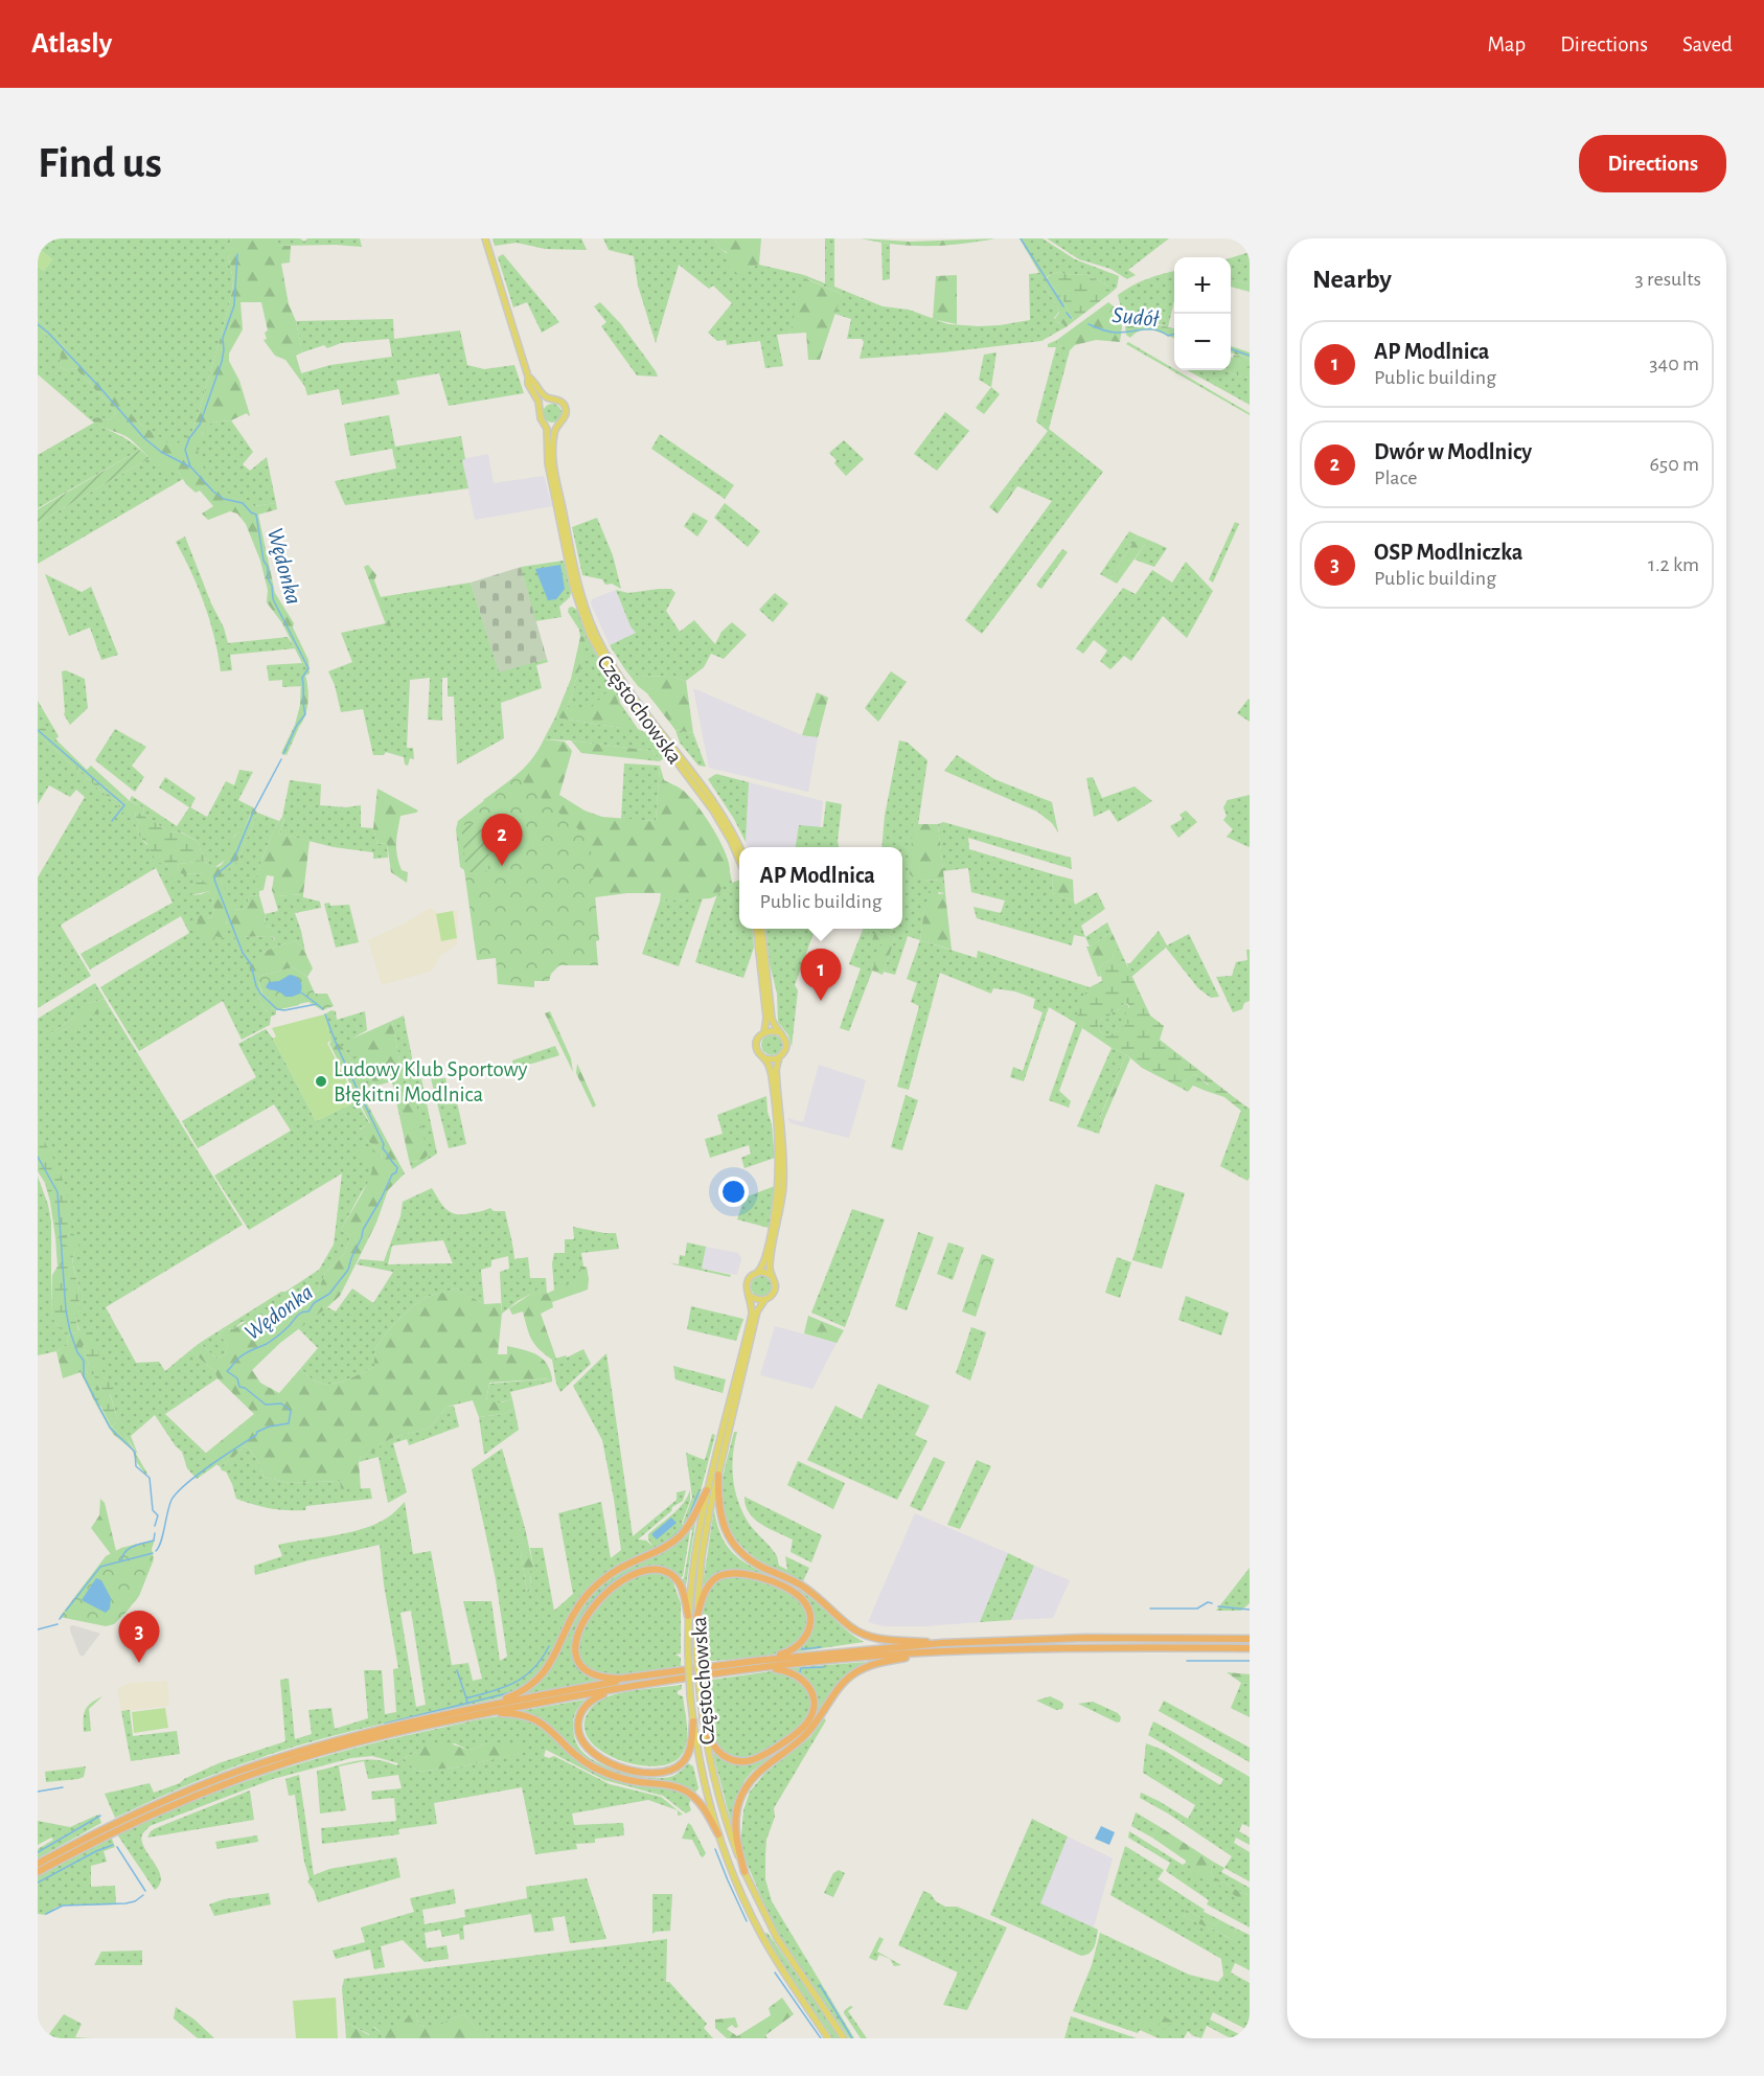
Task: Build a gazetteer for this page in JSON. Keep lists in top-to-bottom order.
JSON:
{
  "streets": {
    "main road": ["Częstochowska"]
  },
  "water": ["Sudół", "Wędonka"],
  "places": ["Ludowy Klub Sportowy Błękitni Modlnica"],
  "page": {
    "header": "Atlasly",
    "nav": ["Map", "Directions", "Saved"],
    "buttons": "Directions",
    "title": "Find us",
    "heading": ["Nearby", "3 results"],
    "map_buttons": ["+", "−"],
    "list": [
      {
        "mark": "1",
        "name": "AP Modlnica",
        "note": "Public building",
        "value": "340 m"
      },
      {
        "mark": "2",
        "name": "Dwór w Modlnicy",
        "note": "Place",
        "value": "650 m"
      },
      {
        "mark": "3",
        "name": "OSP Modlniczka",
        "note": "Public building",
        "value": "1.2 km"
      }
    ],
    "pins": ["2", "1", "3"],
    "popup": ["AP Modlnica", "Public building"]
  }
}
